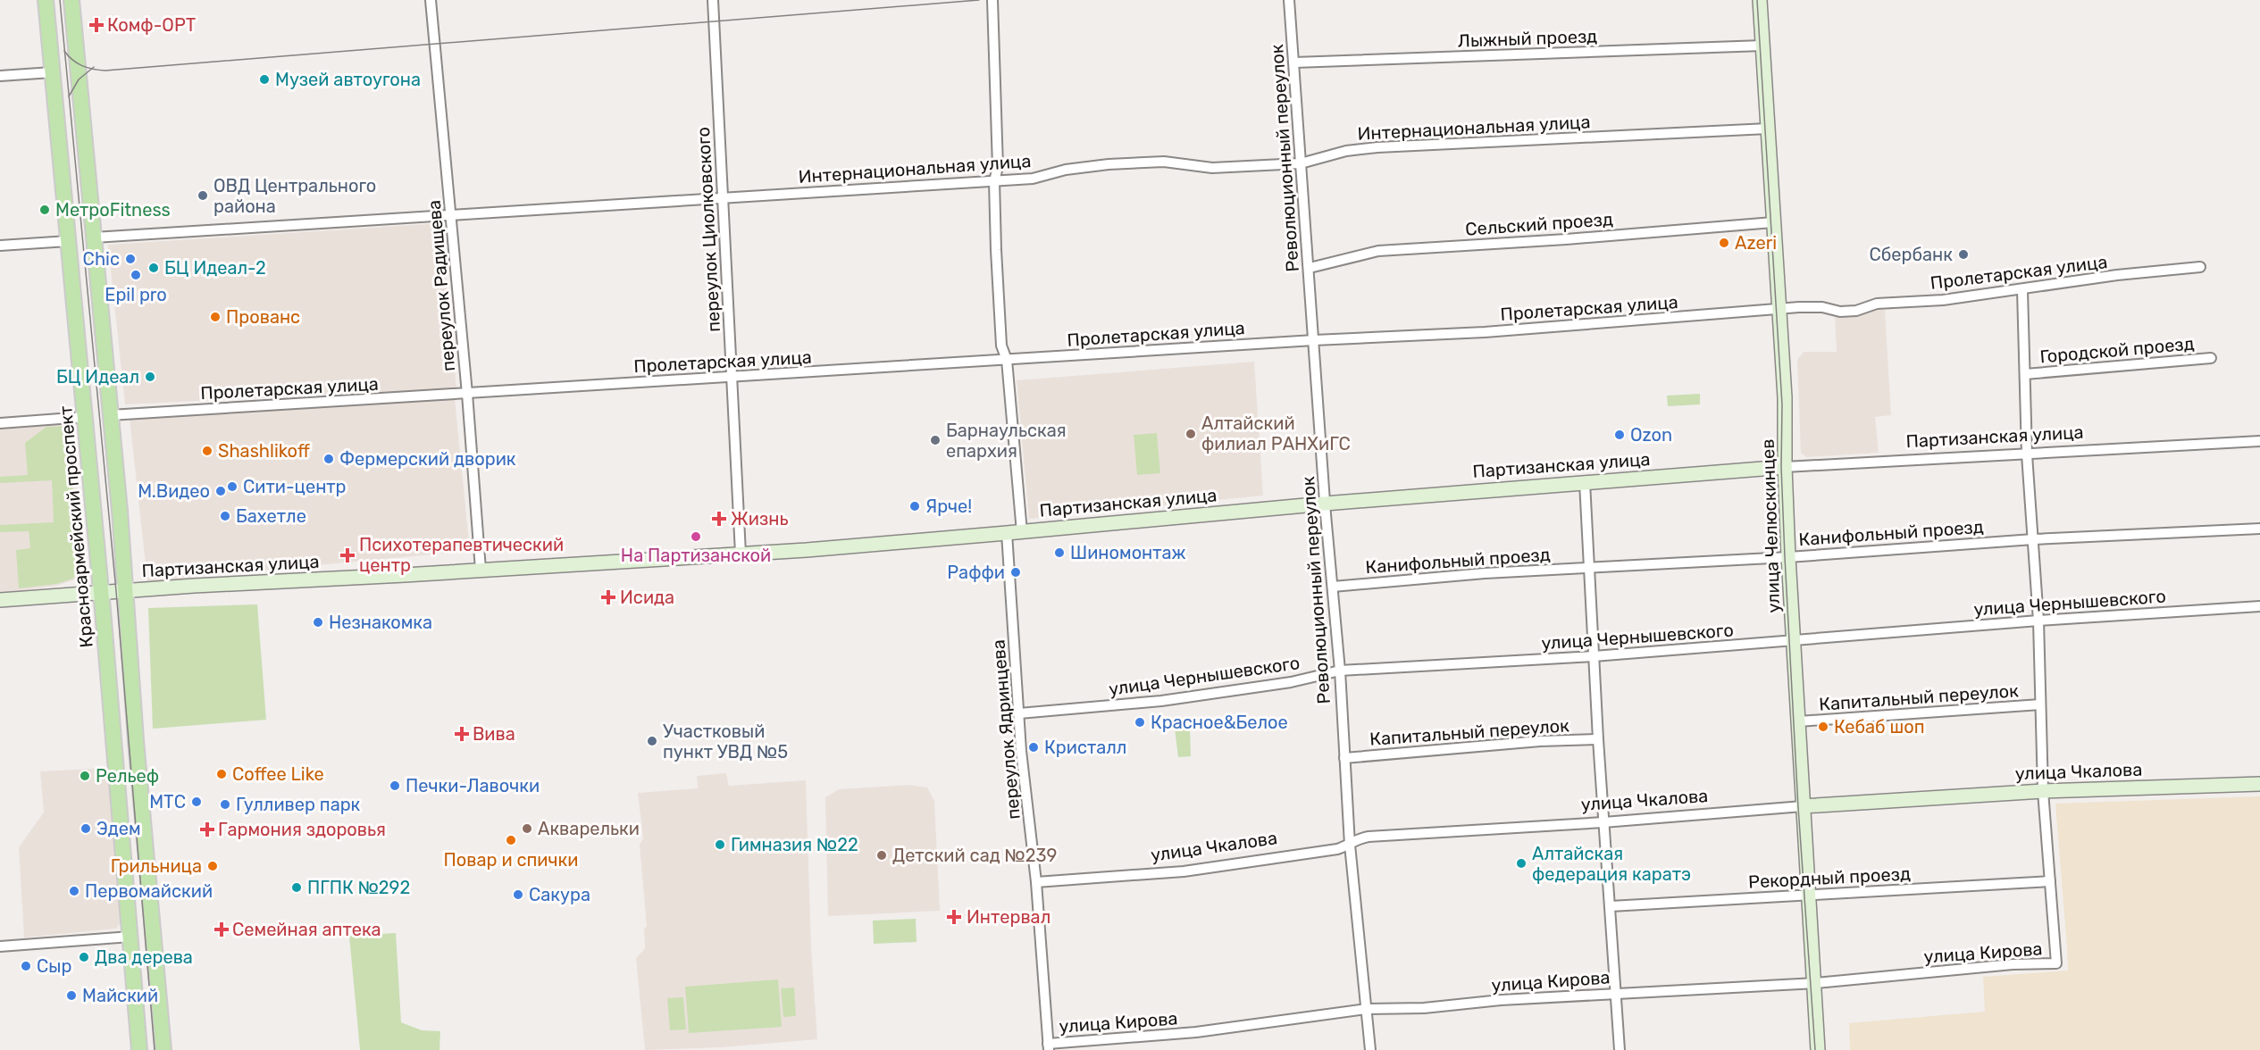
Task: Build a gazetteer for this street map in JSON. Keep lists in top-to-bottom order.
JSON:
{
  "streets": {
    "main road": [
      "Партизанская улица",
      "улица Челюскинцев",
      "Красноармейский проспект",
      "улица Чкалова"
    ],
    "street": [
      "Лыжный проезд",
      "Интернациональная улица",
      "Революционный переулок",
      "Сельский проезд",
      "переулок Циолковского",
      "Пролетарская улица",
      "переулок Радищева",
      "Городской проезд",
      "Канифольный проезд",
      "улица Чернышевского",
      "Капитальный переулок",
      "переулок Ядринцева",
      "Рекордный проезд",
      "улица Кирова"
    ]
  },
  "crossings": [
    ["Лыжный проезд", "Революционный переулок"],
    ["Лыжный проезд", "улица Челюскинцев"],
    ["Интернациональная улица", "Революционный переулок"],
    ["Интернациональная улица", "переулок Циолковского"],
    ["Интернациональная улица", "переулок Радищева"],
    ["Интернациональная улица", "улица Челюскинцев"],
    ["Революционный переулок", "Сельский проезд"],
    ["Революционный переулок", "Пролетарская улица"],
    ["Революционный переулок", "Партизанская улица"],
    ["Революционный переулок", "Канифольный проезд"],
    ["Революционный переулок", "улица Чернышевского"],
    ["Революционный переулок", "Капитальный переулок"],
    ["Революционный переулок", "улица Чкалова"],
    ["Революционный переулок", "улица Кирова"],
    ["Сельский проезд", "улица Челюскинцев"],
    ["переулок Циолковского", "Пролетарская улица"],
    ["переулок Циолковского", "Партизанская улица"],
    ["Пролетарская улица", "переулок Радищева"],
    ["Пролетарская улица", "улица Челюскинцев"],
    ["переулок Радищева", "Партизанская улица"],
    ["Партизанская улица", "улица Челюскинцев"],
    ["Партизанская улица", "Красноармейский проспект"],
    ["Партизанская улица", "переулок Ядринцева"],
    ["улица Челюскинцев", "Канифольный проезд"],
    ["улица Челюскинцев", "улица Чернышевского"],
    ["улица Челюскинцев", "Капитальный переулок"],
    ["улица Челюскинцев", "улица Чкалова"],
    ["улица Челюскинцев", "Рекордный проезд"],
    ["улица Челюскинцев", "улица Кирова"],
    ["улица Чернышевского", "переулок Ядринцева"],
    ["переулок Ядринцева", "улица Чкалова"],
    ["переулок Ядринцева", "улица Кирова"],
    ["Рекордный проезд", "улица Кирова"]
  ],
  "places": {
    "health": [
      "Комф-ОРТ",
      "Жизнь",
      "Психотерапевтический центр",
      "Исида",
      "Вива",
      "Гармония здоровья",
      "Интервал",
      "Семейная аптека"
    ],
    "other": [
      "Музей автоугона",
      "ОВД Центрального района",
      "МетроFitness",
      "Azeri",
      "Сбербанк",
      "Chic",
      "БЦ Идеал-2",
      "Epil pro",
      "Прованс",
      "БЦ Идеал",
      "Алтайский филиал РАНХиГС",
      "Ozon",
      "Барнаульская епархия",
      "Shashlikoff",
      "Фермерский дворик",
      "Сити-центр",
      "М.Видео",
      "Ярче!",
      "Бахетле",
      "На Партизанской",
      "Шиномонтаж",
      "Раффи",
      "Незнакомка",
      "Красное&Белое",
      "Кебаб шоп",
      "Участковый пункт УВД №5",
      "Кристалл",
      "Coffee Like",
      "Рельеф",
      "Печки-Лавочки",
      "МТС",
      "Гулливер парк",
      "Эдем",
      "Акварельки",
      "Повар и спички",
      "Гимназия №22",
      "Детский сад №239",
      "Алтайская федерация каратэ",
      "Грильница",
      "ПГПК №292",
      "Первомайский",
      "Сакура",
      "Два дерева",
      "Сыр",
      "Майский"
    ]
  }
}
